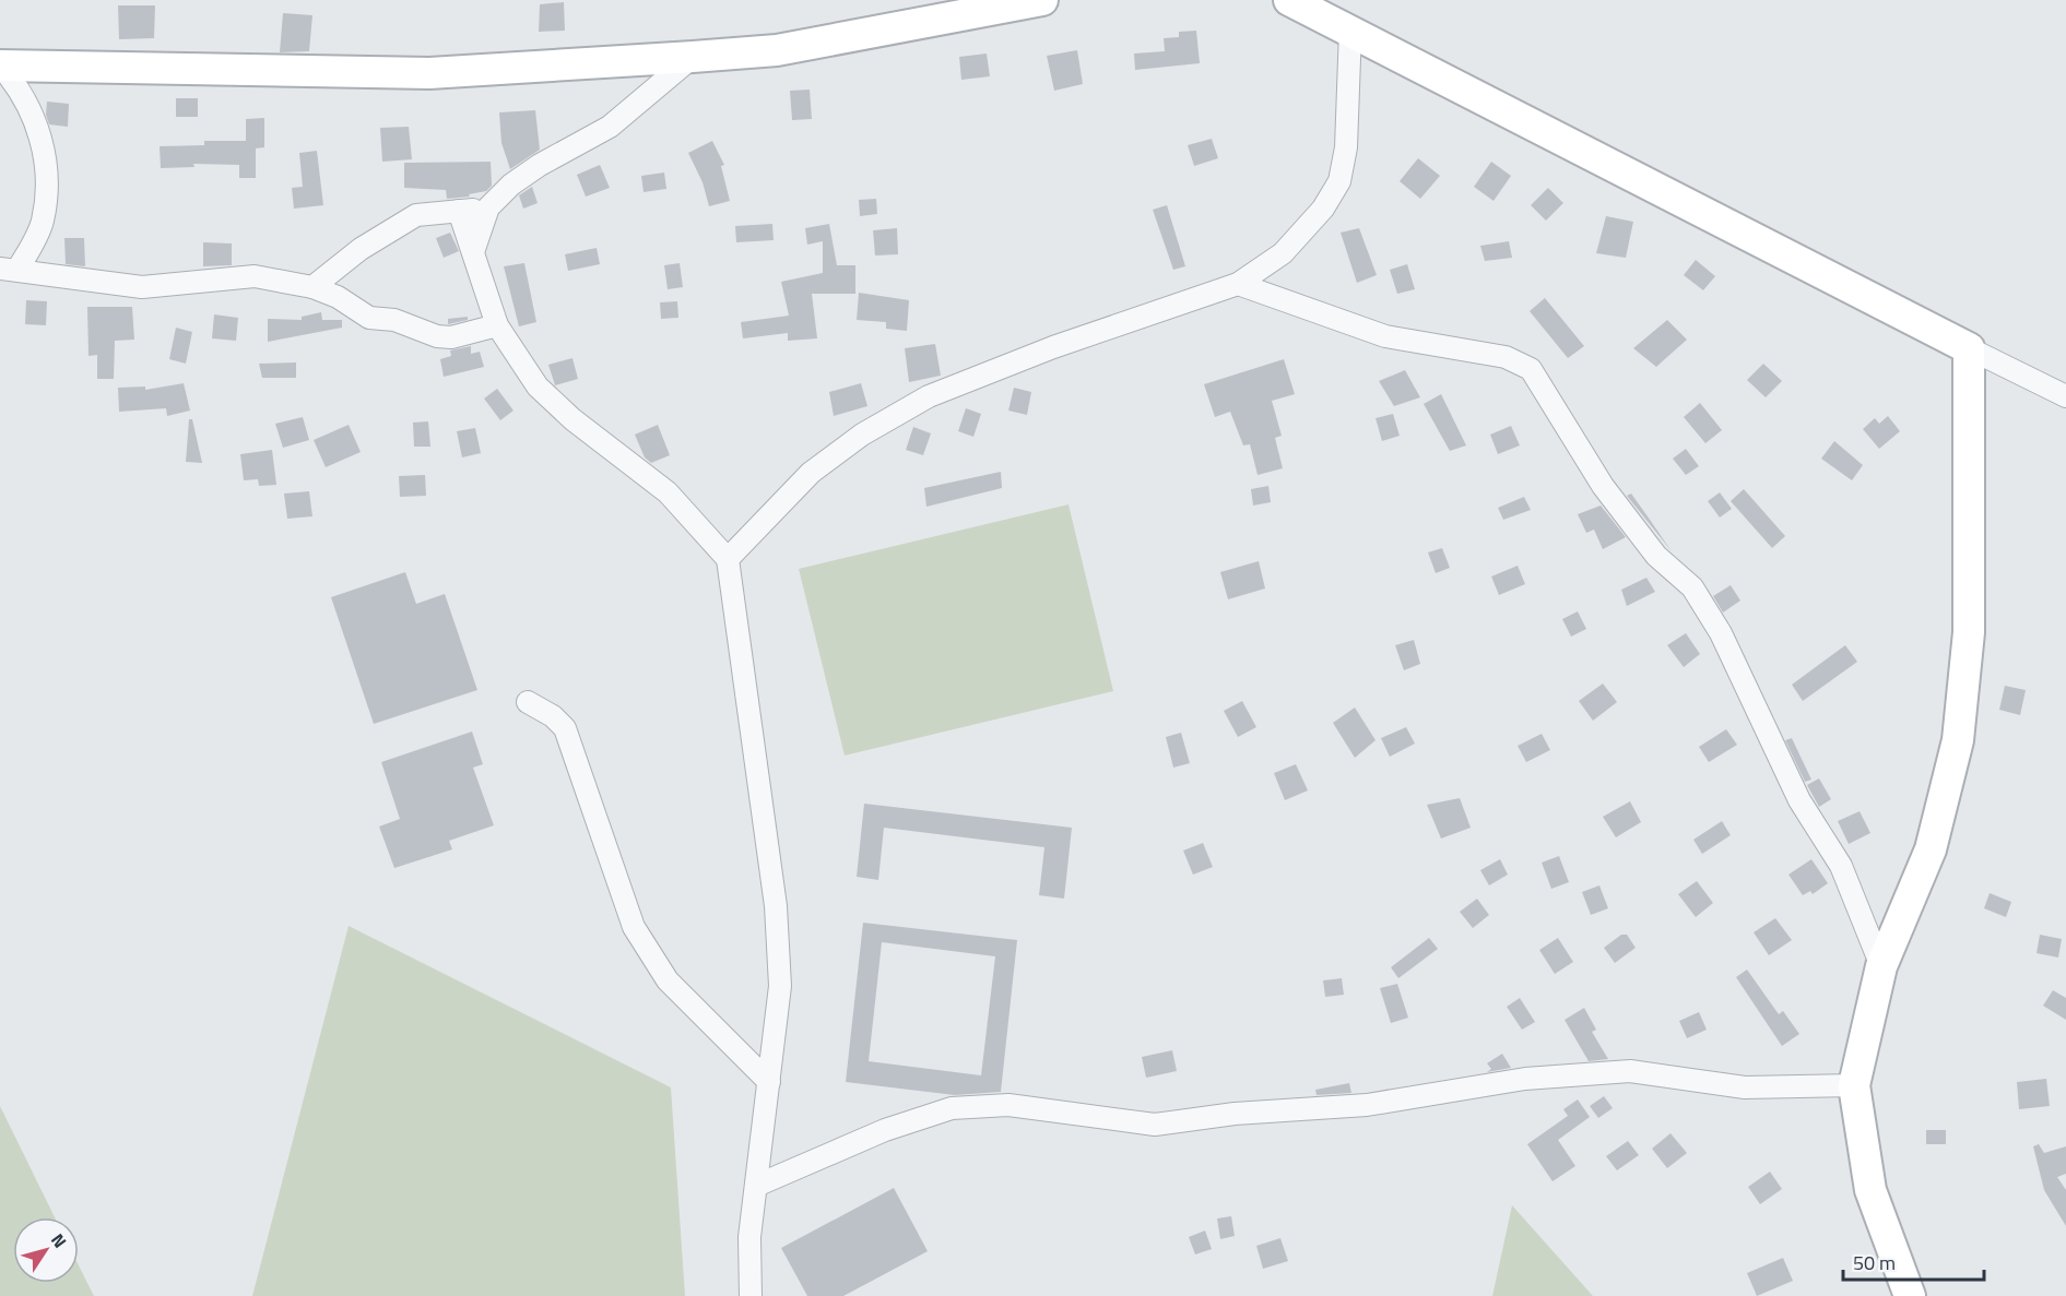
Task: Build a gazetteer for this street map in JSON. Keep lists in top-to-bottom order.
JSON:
{
  "scale_bar": "50 m",
  "north": "top right"
}
